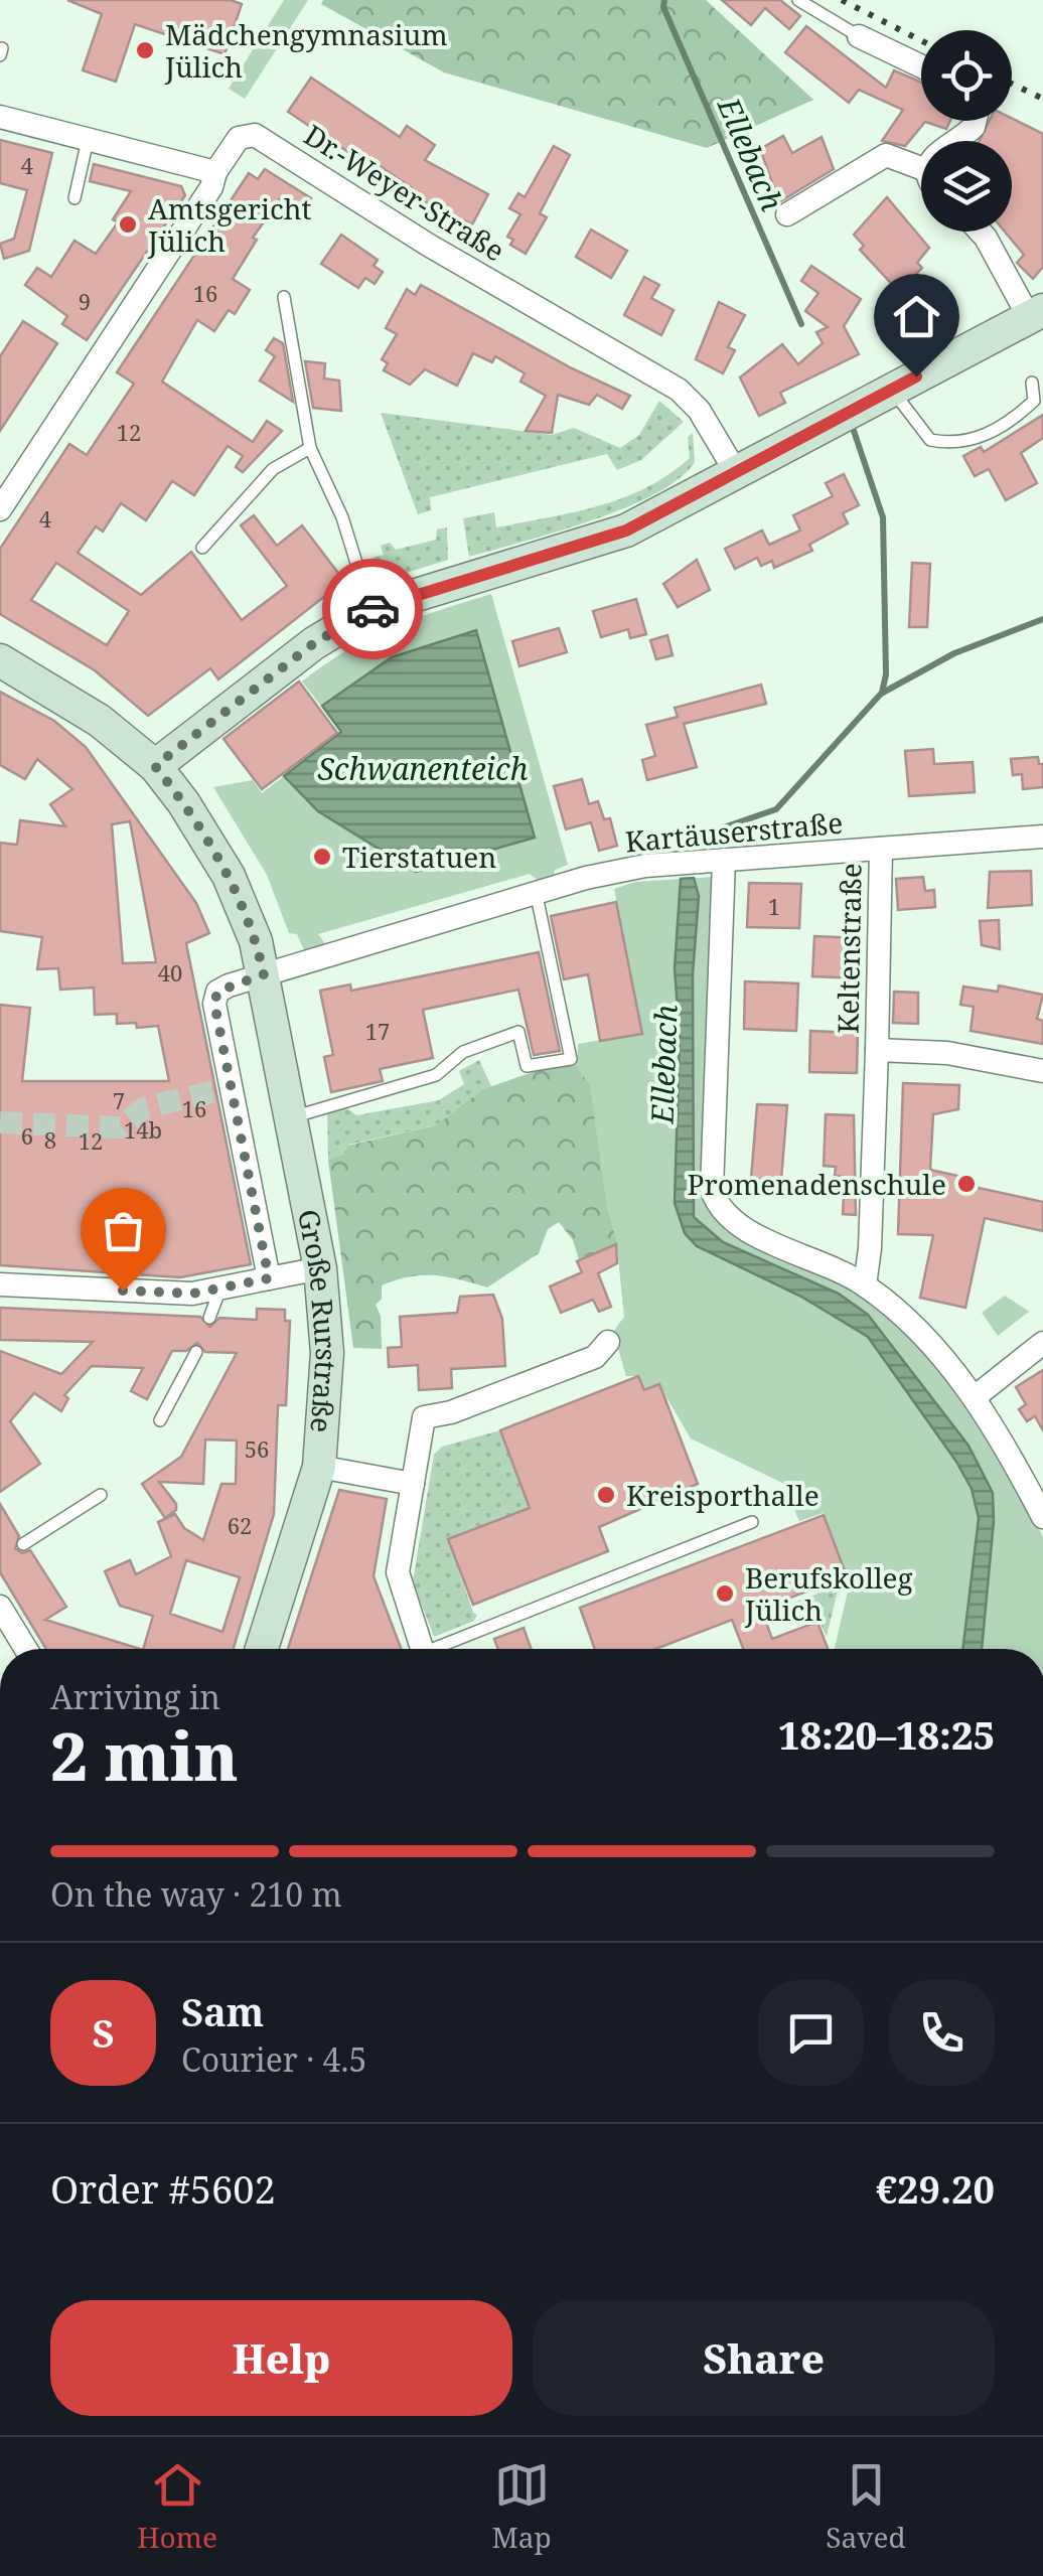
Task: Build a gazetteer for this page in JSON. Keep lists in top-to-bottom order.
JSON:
{
  "streets": {
    "main road": ["Große Rurstraße"],
    "street": ["Dr.-Weyer-Straße", "Kartäuserstraße", "Keltenstraße"]
  },
  "crossings": [
    ["Kartäuserstraße", "Keltenstraße"],
    ["Kartäuserstraße", "Große Rurstraße"]
  ],
  "water": ["Ellebach", "Schwanenteich"],
  "places": [
    "Mädchengymnasium Jülich",
    "Amtsgericht Jülich",
    "Tierstatuen",
    "Promenadenschule",
    "Kreisporthalle",
    "Berufskolleg Jülich"
  ],
  "house_numbers": [
    "4",
    "16",
    "9",
    "12",
    "4",
    "1",
    "40",
    "17",
    "7",
    "16",
    "14b",
    "6",
    "8",
    "12",
    "56",
    "62"
  ],
  "page": {
    "heading": ["2 min", "Arriving in", "18:20–18:25"],
    "panel": [
      "Sam",
      "Courier · 4.5",
      "Order #5602",
      "€29.20"
    ],
    "bar": "On the way · 210 m",
    "round": "S",
    "buttons": ["Help", "Share"],
    "tabs": ["Home", "Map", "Saved"]
  }
}
